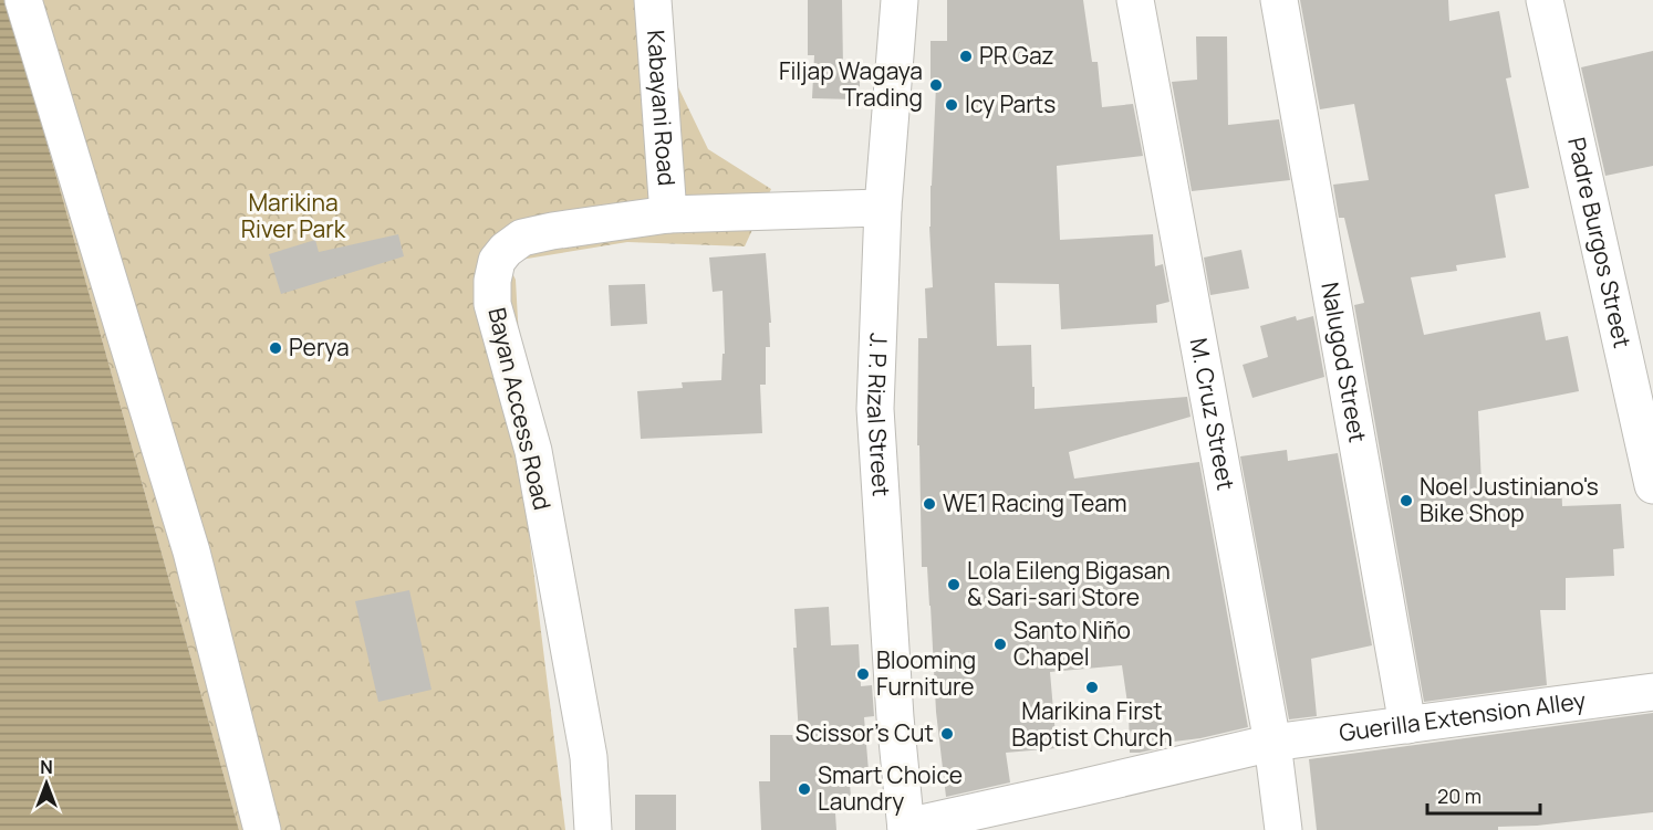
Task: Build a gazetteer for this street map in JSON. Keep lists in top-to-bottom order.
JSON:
{
  "streets": {
    "street": [
      "Kabayani Road",
      "Padre Burgos Street",
      "Nalugod Street",
      "Bayan Access Road",
      "M. Cruz Street",
      "J. P. Rizal Street",
      "Guerilla Extension Alley"
    ]
  },
  "crossings": [
    ["Kabayani Road", "Bayan Access Road"],
    ["Nalugod Street", "Guerilla Extension Alley"],
    ["Bayan Access Road", "J. P. Rizal Street"],
    ["M. Cruz Street", "Guerilla Extension Alley"],
    ["J. P. Rizal Street", "Guerilla Extension Alley"]
  ],
  "parks": ["Marikina River Park"],
  "places": [
    "PR Gaz",
    "Filjap Wagaya Trading",
    "Icy Parts",
    "Perya",
    "Noel Justiniano's Bike Shop",
    "WE1 Racing Team",
    "Lola Eileng Bigasan & Sari-sari Store",
    "Santo Niño Chapel",
    "Blooming Furniture",
    "Marikina First Baptist Church",
    "Scissor's Cut",
    "Smart Choice Laundry"
  ],
  "scale_bar": "20 m",
  "north": "top"
}
